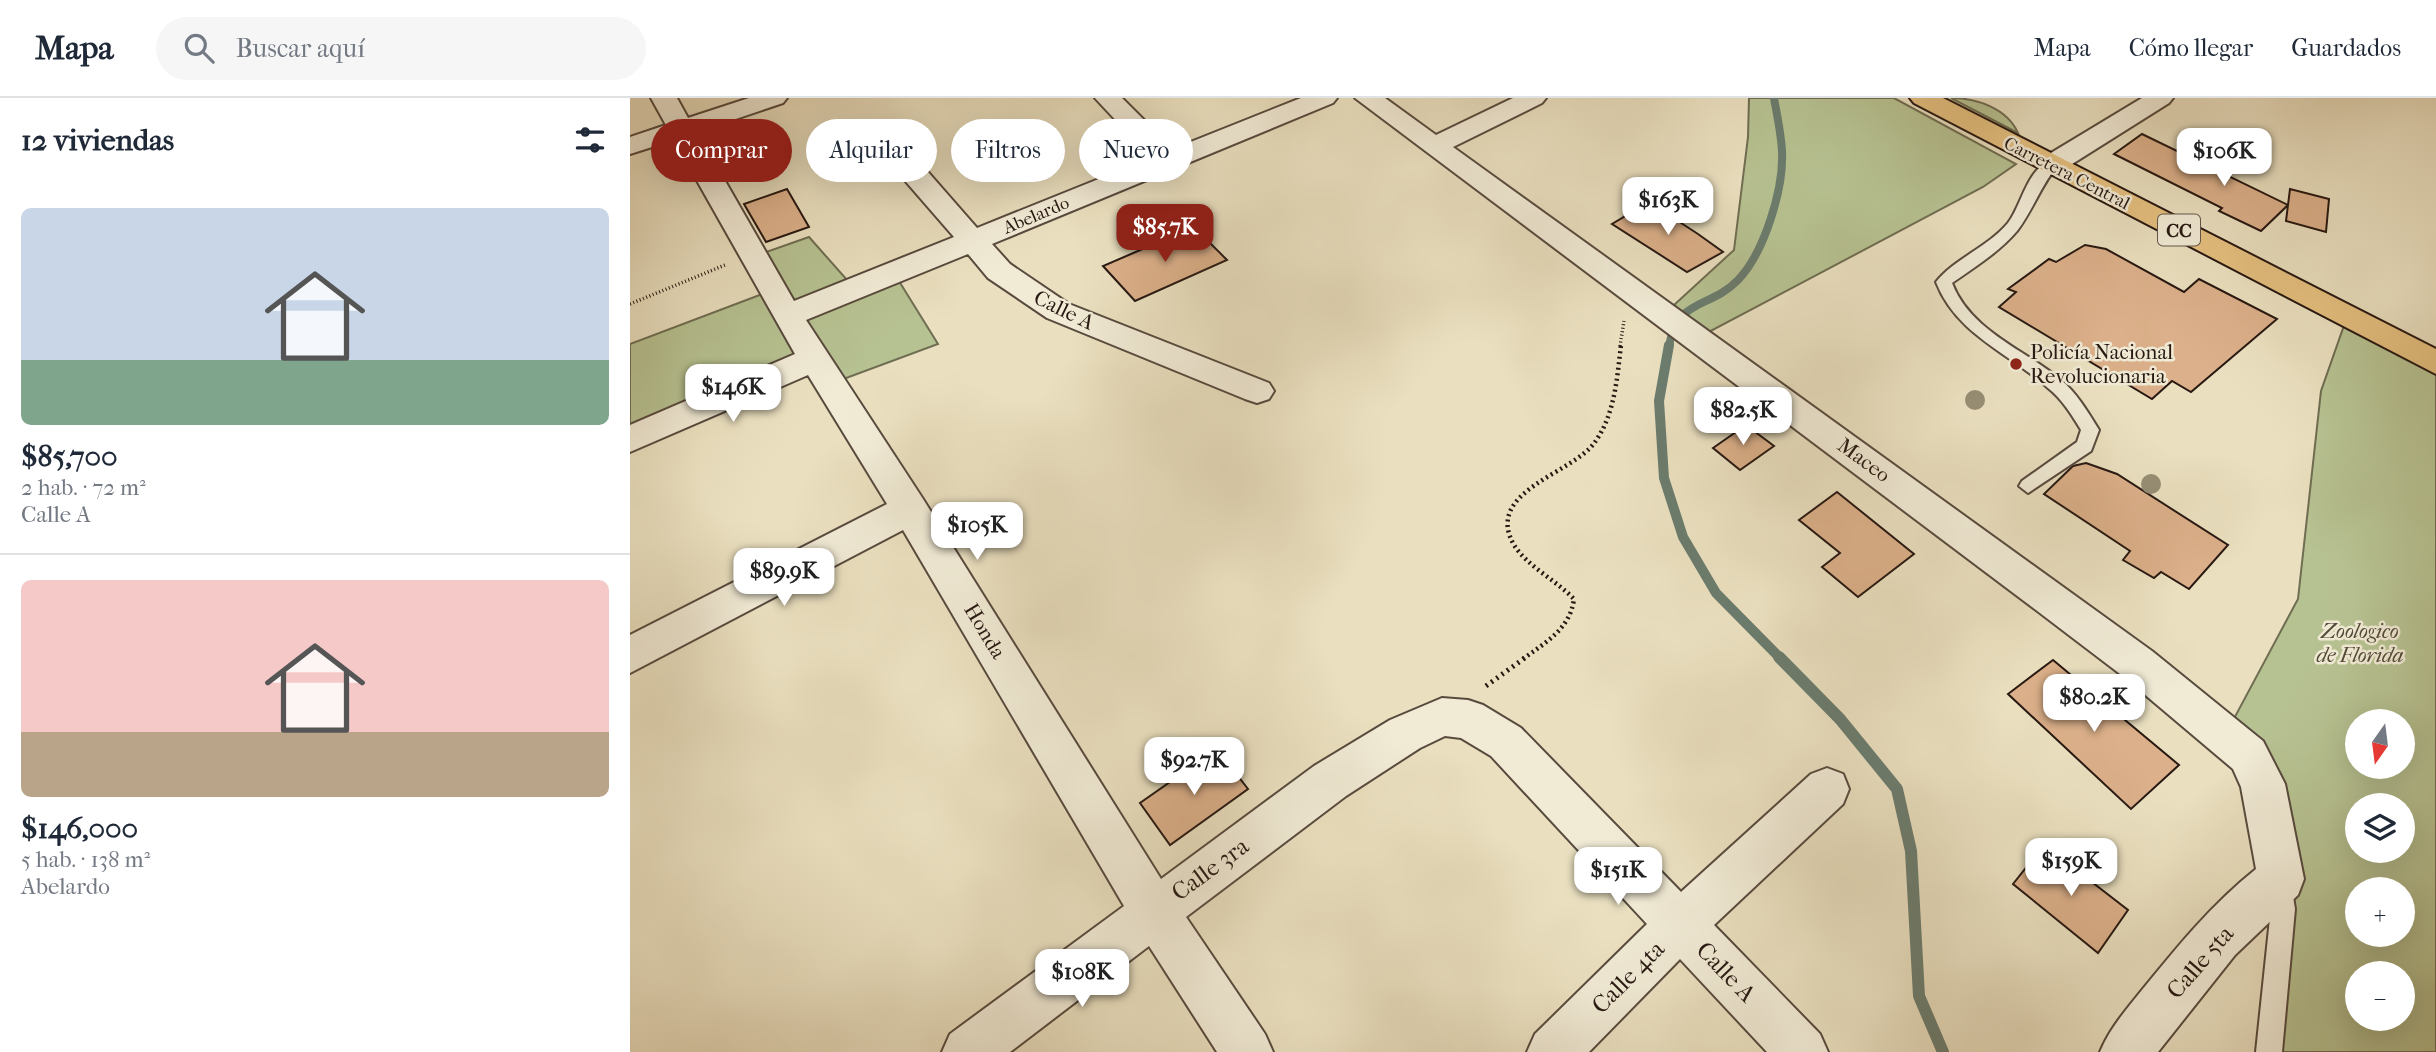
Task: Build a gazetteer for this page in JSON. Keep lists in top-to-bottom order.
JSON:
{
  "streets": {
    "highway": ["Carretera Central", "CC"],
    "street": [
      "Abelardo",
      "Calle A",
      "Maceo",
      "Honda",
      "Calle 3ra",
      "Calle 5ta",
      "Calle 4ta"
    ]
  },
  "crossings": [
    ["Abelardo", "Calle A"],
    ["Abelardo", "Honda"],
    ["Calle A", "Calle 3ra"],
    ["Calle A", "Calle 4ta"],
    ["Maceo", "Calle 5ta"],
    ["Honda", "Calle 3ra"]
  ],
  "parks": ["Zoologico de Florida"],
  "places": ["Policía Nacional Revolucionaria"],
  "north": "bottom",
  "page": {
    "header": "Mapa",
    "search": "Buscar aquí",
    "nav": ["Mapa", "Cómo llegar", "Guardados"],
    "heading": "12 viviendas",
    "chip": [
      "Comprar",
      "Alquilar",
      "Filtros",
      "Nuevo"
    ],
    "price": [
      "$106K",
      "$163K",
      "$85.7K",
      "$146K",
      "$82.5K",
      "$105K",
      "$89.9K",
      "$80.2K",
      "$92.7K",
      "$159K",
      "$151K",
      "$108K"
    ],
    "list": [
      {
        "name": "$85,700",
        "note": "2 hab. · 72 m² · Calle A"
      },
      {
        "name": "$146,000",
        "note": "5 hab. · 138 m² · Abelardo"
      }
    ],
    "map_buttons": ["+", "−"]
  }
}
